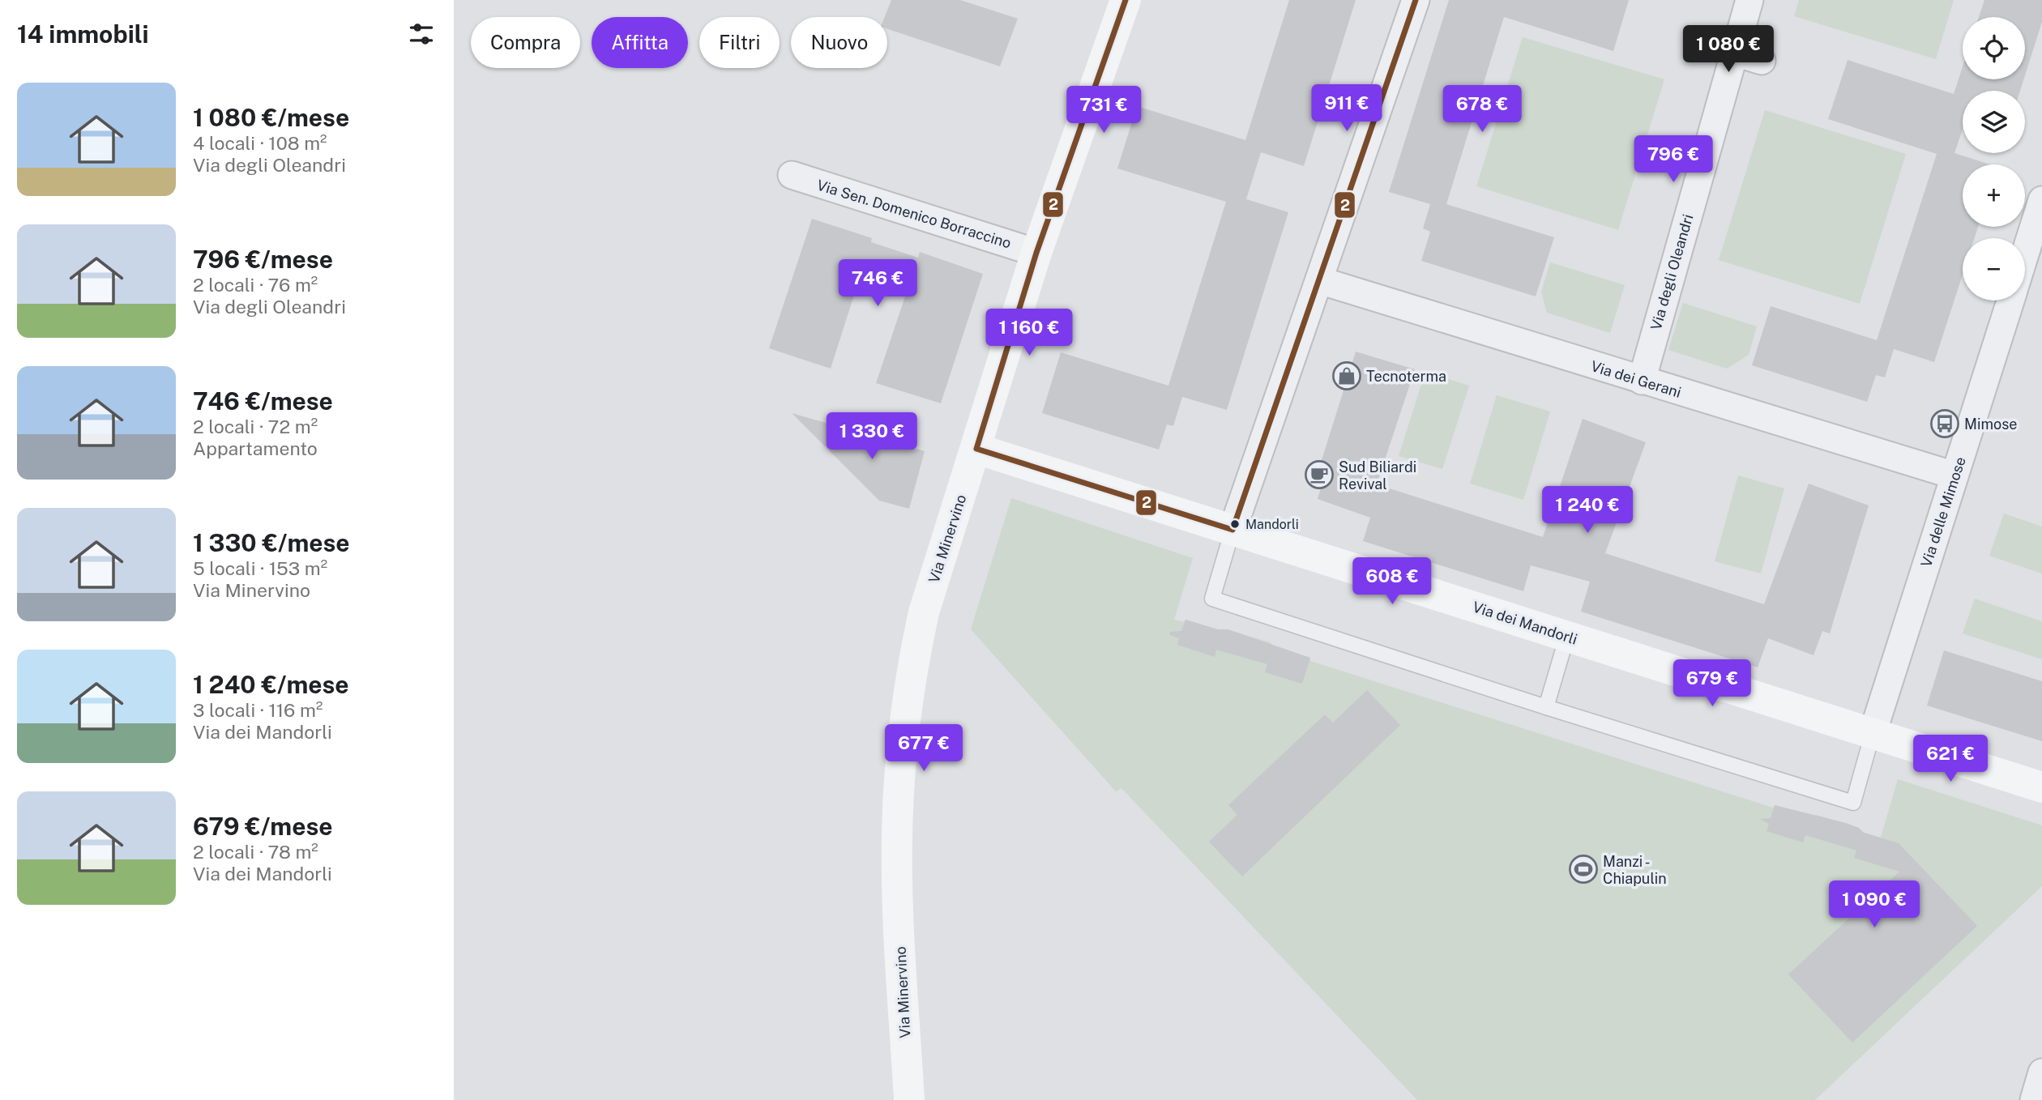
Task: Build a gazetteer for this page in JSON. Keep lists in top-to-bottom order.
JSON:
{
  "streets": {
    "main road": ["Via Minervino", "Via dei Mandorli"],
    "street": [
      "Via Sen. Domenico Borraccino",
      "Via degli Oleandri",
      "Via dei Gerani",
      "Via delle Mimose"
    ]
  },
  "crossings": [
    ["Via Sen. Domenico Borraccino", "Via Minervino"],
    ["Via degli Oleandri", "Via dei Gerani"],
    ["Via dei Gerani", "Via delle Mimose"],
    ["Via delle Mimose", "Via dei Mandorli"],
    ["Via Minervino", "Via dei Mandorli"]
  ],
  "places": {
    "shop": ["Tecnoterma"],
    "bus stop": ["Mimose"],
    "cafe": ["Sud Biliardi Revival"],
    "other": ["Mandorli"],
    "sports": ["Manzi - Chiapulin"]
  },
  "lines": ["transit line 2"],
  "page": {
    "heading": "14 immobili",
    "map_buttons": ["+", "−"],
    "chip": [
      "Compra",
      "Affitta",
      "Filtri",
      "Nuovo"
    ],
    "price": [
      "1 080 €",
      "911 €",
      "678 €",
      "731 €",
      "796 €",
      "746 €",
      "1 160 €",
      "1 330 €",
      "1 240 €",
      "608 €",
      "679 €",
      "677 €",
      "621 €",
      "1 090 €"
    ],
    "list": [
      {
        "name": "1 080 €/mese",
        "note": "4 locali · 108 m² · Via degli Oleandri"
      },
      {
        "name": "796 €/mese",
        "note": "2 locali · 76 m² · Via degli Oleandri"
      },
      {
        "name": "746 €/mese",
        "note": "2 locali · 72 m² · Appartamento"
      },
      {
        "name": "1 330 €/mese",
        "note": "5 locali · 153 m² · Via Minervino"
      },
      {
        "name": "1 240 €/mese",
        "note": "3 locali · 116 m² · Via dei Mandorli"
      },
      {
        "name": "679 €/mese",
        "note": "2 locali · 78 m² · Via dei Mandorli"
      }
    ]
  }
}
